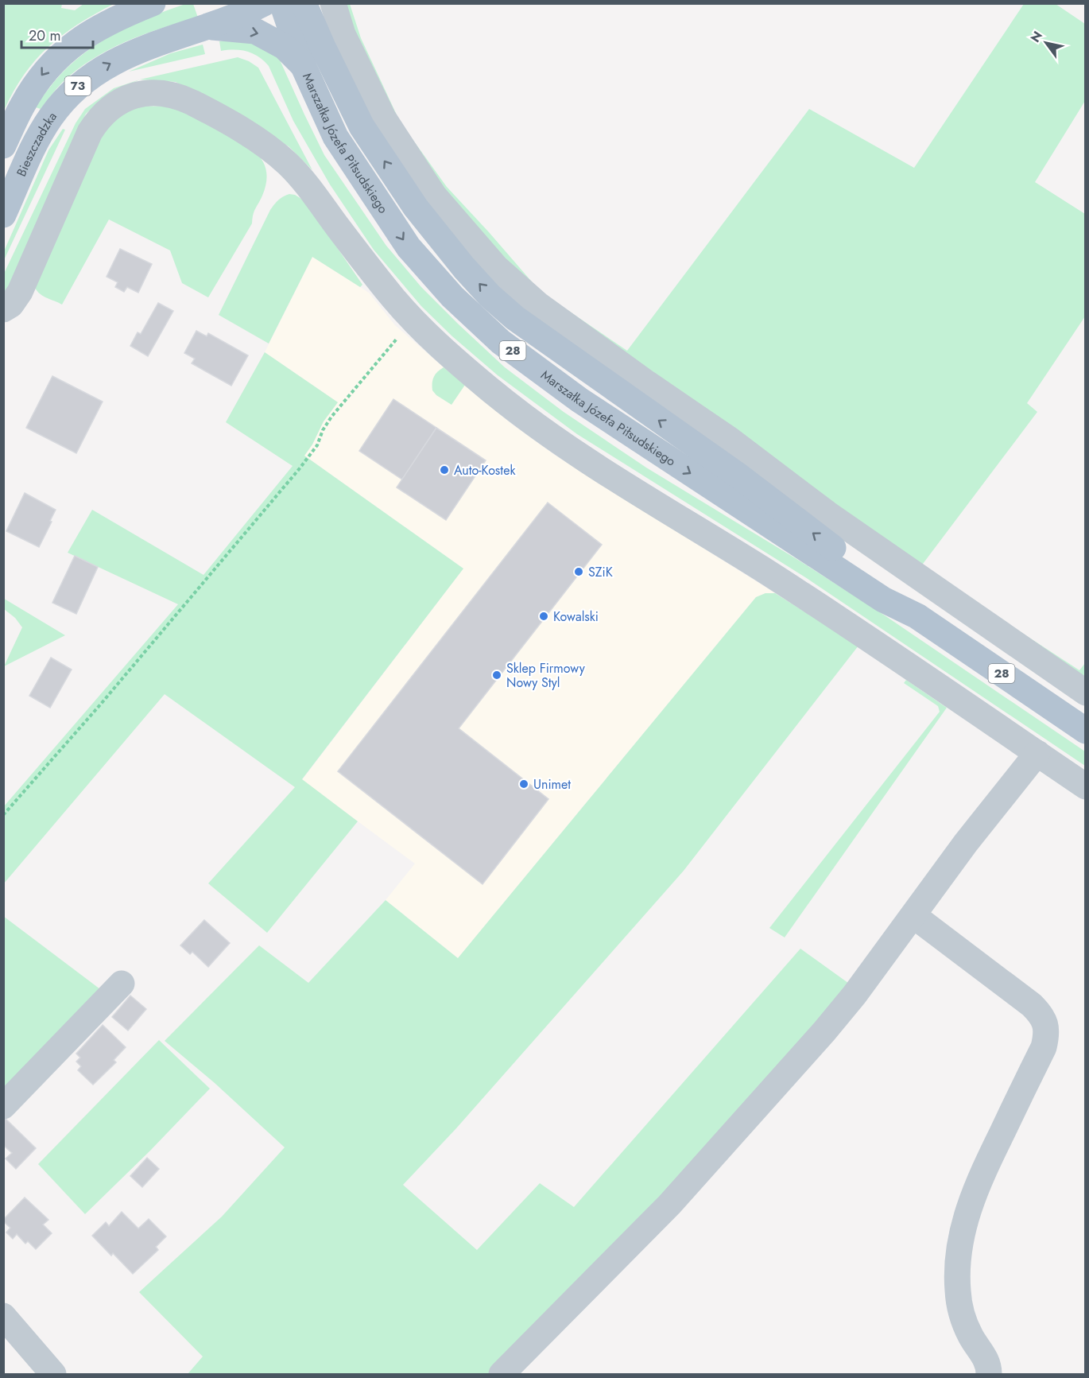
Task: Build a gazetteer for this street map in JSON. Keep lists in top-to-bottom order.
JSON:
{
  "streets": {
    "main road": [
      "73",
      "Marszałka Józefa Piłsudskiego",
      "Bieszczadzka",
      "28"
    ]
  },
  "places": [
    "Auto-Kostek",
    "SZiK",
    "Kowalski",
    "Sklep Firmowy Nowy Styl",
    "Unimet"
  ],
  "scale_bar": "20 m",
  "north": "top left"
}
